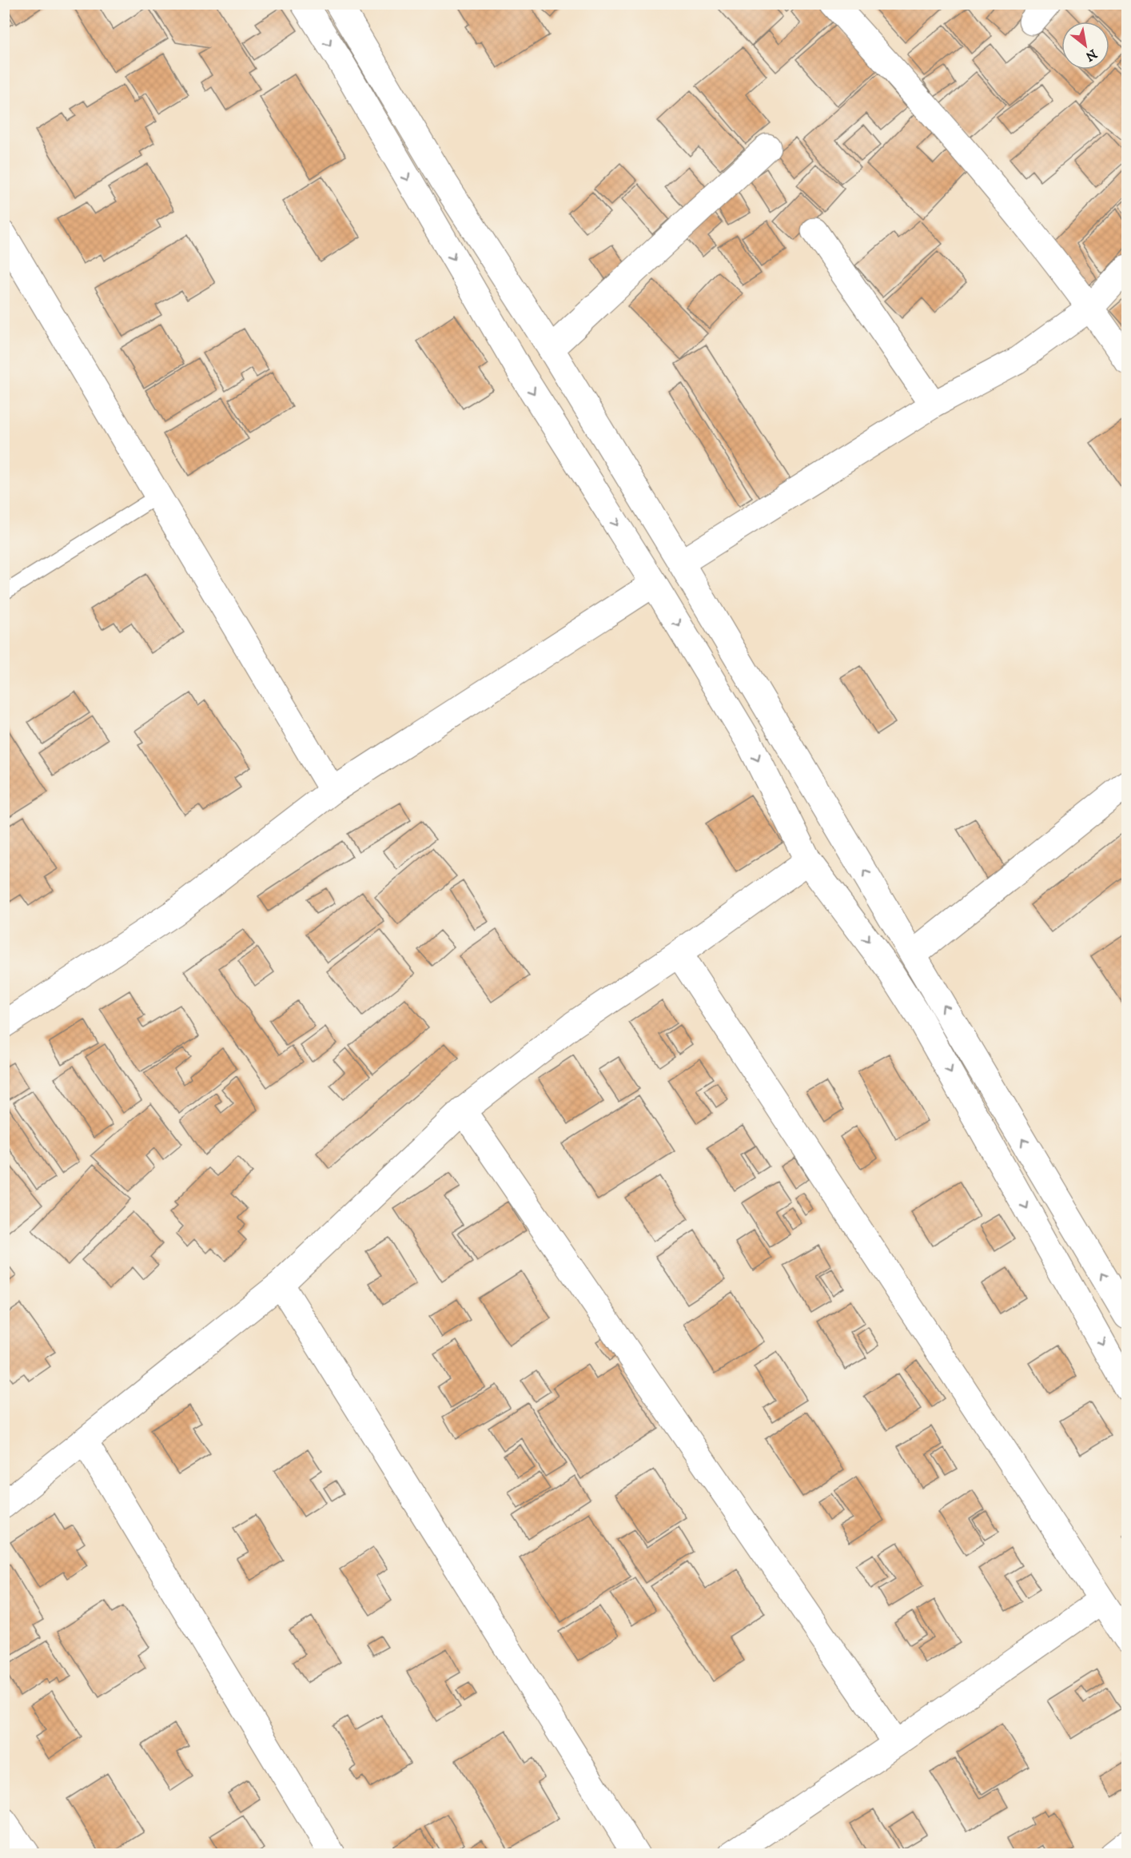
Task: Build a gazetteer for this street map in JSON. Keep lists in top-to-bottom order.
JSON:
{
  "north": "bottom right"
}
